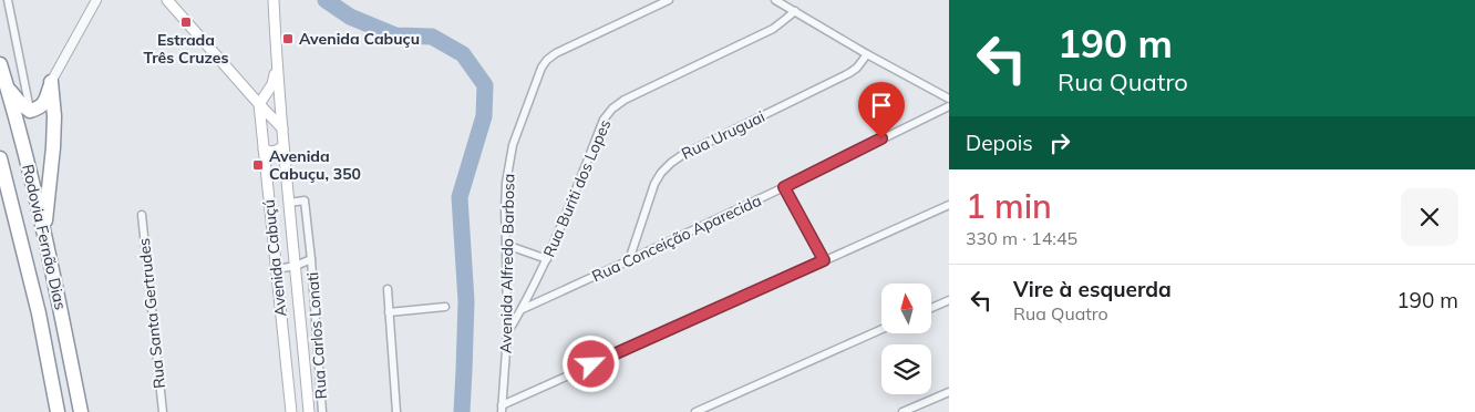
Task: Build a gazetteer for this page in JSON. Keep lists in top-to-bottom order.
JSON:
{
  "streets": {
    "highway": ["Rodovia Fernão Dias"],
    "main road": ["Avenida Cabuçú"],
    "street": [
      "Rua Uruguai",
      "Rua Buriti dos Lopes",
      "Rua Conceição Aparecida",
      "Avenida Alfredo Barbosa",
      "Rua Santa Gertrudes",
      "Rua Carlos Lonati"
    ]
  },
  "crossings": [
    ["Rua Uruguai", "Rua Conceição Aparecida"],
    ["Rua Buriti dos Lopes", "Rua Conceição Aparecida"],
    ["Rua Buriti dos Lopes", "Avenida Alfredo Barbosa"],
    ["Avenida Cabuçú", "Rua Carlos Lonati"]
  ],
  "places": {
    "transit": ["Estrada Três Cruzes", "Avenida Cabuçu", "Avenida Cabuçu, 350"]
  },
  "north": "top",
  "page": {
    "turn": ["190 m", "Rua Quatro"],
    "then": "Depois",
    "heading": ["1 min", "330 m · 14:45"],
    "list": [
      {
        "name": "Vire à esquerda",
        "note": "Rua Quatro",
        "value": "190 m"
      }
    ]
  }
}
